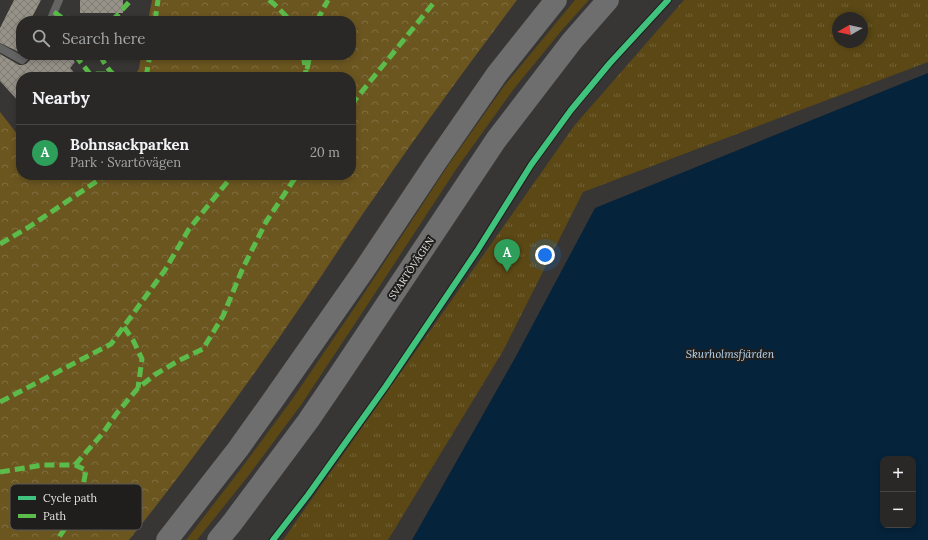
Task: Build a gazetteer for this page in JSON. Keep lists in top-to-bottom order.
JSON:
{
  "streets": {
    "main road": ["SVARTÖVÄGEN"]
  },
  "water": ["Skurholmsfjärden"],
  "legend": ["Cycle path", "Path"],
  "north": "left",
  "page": {
    "search": "Search here",
    "heading": "Nearby",
    "list": [
      {
        "mark": "A",
        "name": "Bohnsackparken",
        "note": "Park · Svartövägen",
        "value": "20 m"
      }
    ],
    "pins": "A",
    "map_buttons": ["+", "−"]
  }
}
